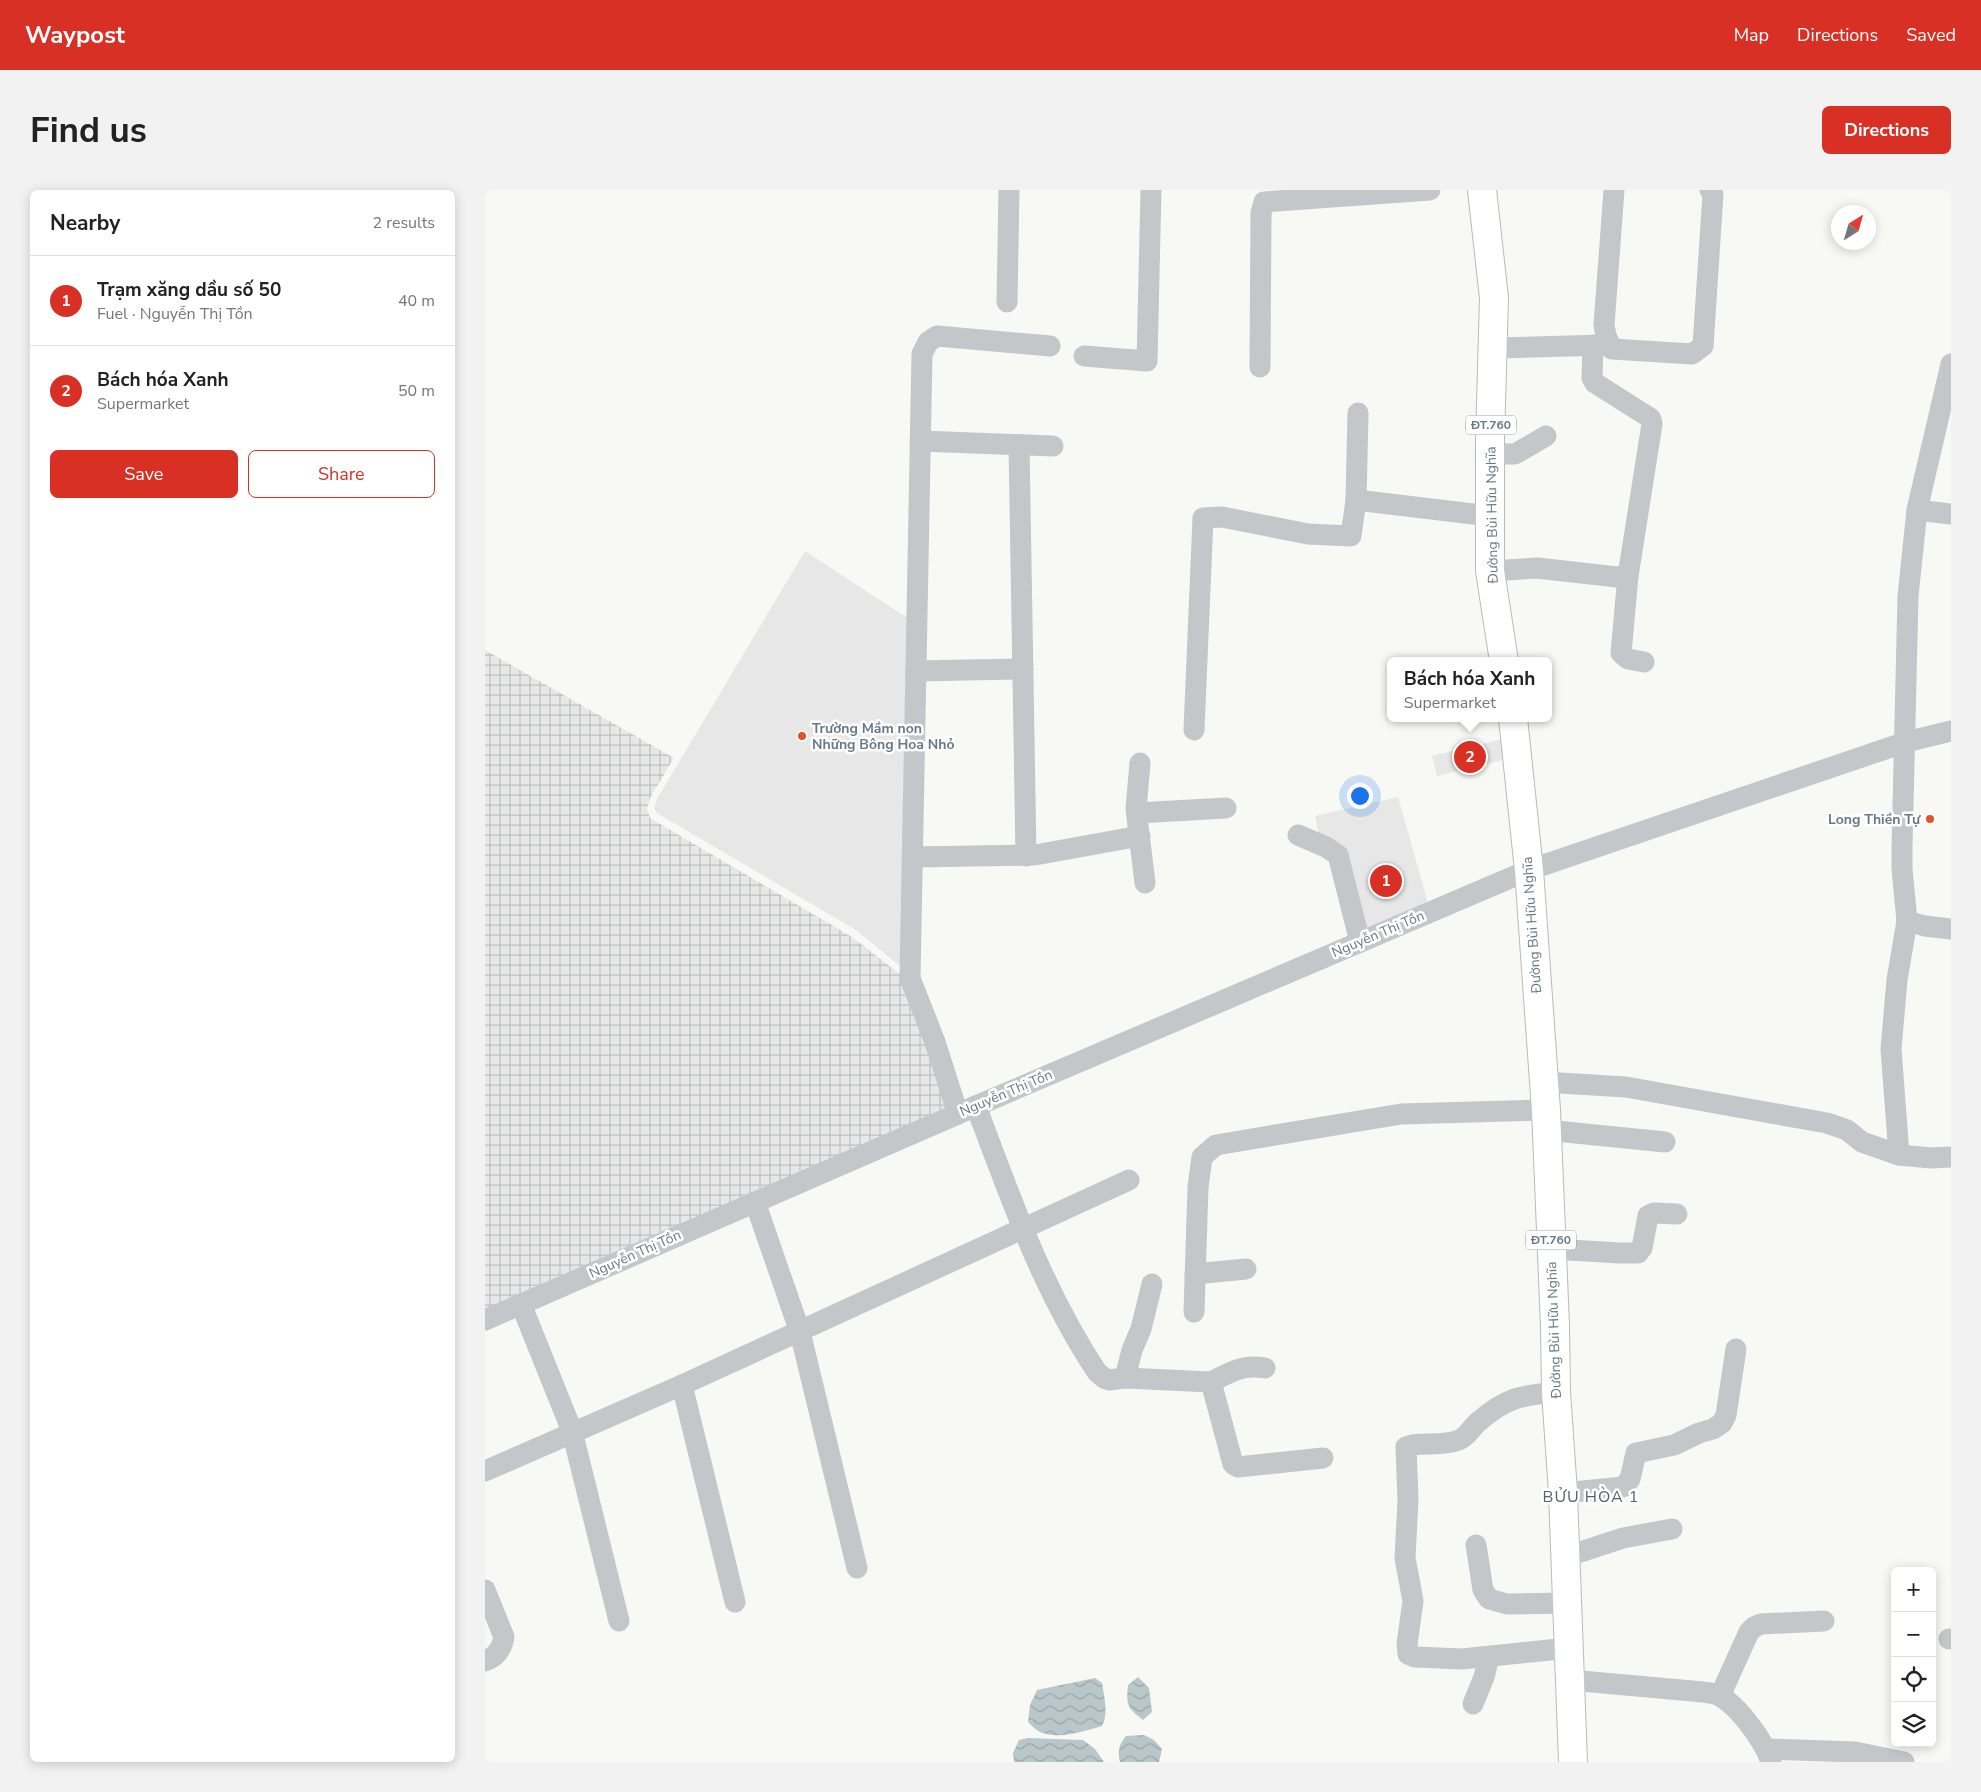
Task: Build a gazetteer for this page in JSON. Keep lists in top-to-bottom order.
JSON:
{
  "streets": {
    "main road": ["ĐT.760", "Đường Bùi Hữu Nghĩa"],
    "street": ["Nguyễn Thị Tồn"]
  },
  "crossings": [
    ["Đường Bùi Hữu Nghĩa", "Nguyễn Thị Tồn"]
  ],
  "districts": ["BỬU HÒA 1"],
  "places": ["Trường Mầm non Những Bông Hoa Nhỏ", "Long Thiền Tự"],
  "north": "top right",
  "page": {
    "header": "Waypost",
    "nav": ["Map", "Directions", "Saved"],
    "buttons": [
      "Directions",
      ["Save", "Share"]
    ],
    "title": "Find us",
    "heading": ["Nearby", "2 results"],
    "list": [
      {
        "mark": "1",
        "name": "Trạm xăng dầu số 50",
        "note": "Fuel · Nguyễn Thị Tồn",
        "value": "40 m"
      },
      {
        "mark": "2",
        "name": "Bách hóa Xanh",
        "note": "Supermarket",
        "value": "50 m"
      }
    ],
    "popup": ["Bách hóa Xanh", "Supermarket"],
    "pins": ["2", "1"],
    "map_buttons": ["+", "−"]
  }
}
